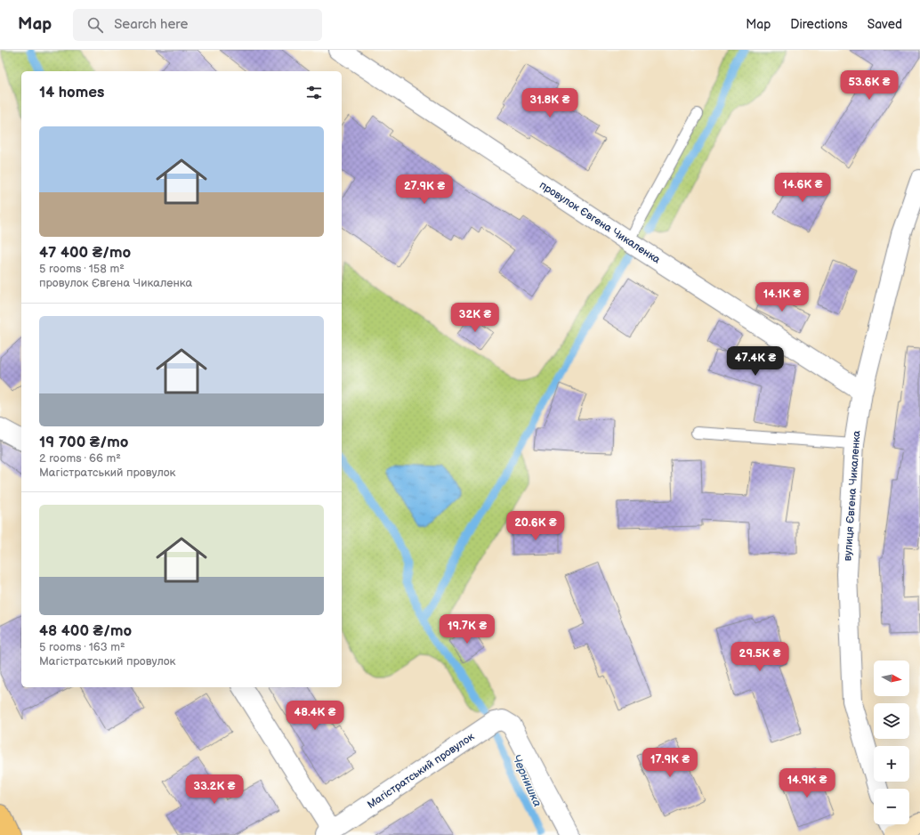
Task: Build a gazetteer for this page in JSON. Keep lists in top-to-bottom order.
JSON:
{
  "streets": {
    "street": ["провулок Євгена Чикаленка", "вулиця Євгена Чикаленка", "Магістратський провулок"]
  },
  "crossings": [
    ["провулок Євгена Чикаленка", "вулиця Євгена Чикаленка"]
  ],
  "water": ["Чернишка"],
  "north": "right",
  "page": {
    "header": "Map",
    "search": "Search here",
    "nav": ["Map", "Directions", "Saved"],
    "price": [
      "53.6K ₴",
      "31.8K ₴",
      "14.6K ₴",
      "27.9K ₴",
      "14.1K ₴",
      "32K ₴",
      "47.4K ₴",
      "20.6K ₴",
      "19.7K ₴",
      "29.5K ₴",
      "48.4K ₴",
      "17.9K ₴",
      "14.9K ₴",
      "33.2K ₴"
    ],
    "heading": "14 homes",
    "list": [
      {
        "name": "47 400 ₴/mo",
        "note": "5 rooms · 158 m² · провулок Євгена Чикаленка"
      },
      {
        "name": "19 700 ₴/mo",
        "note": "2 rooms · 66 m² · Магістратський провулок"
      },
      {
        "name": "48 400 ₴/mo",
        "note": "5 rooms · 163 m² · Магістратський провулок"
      }
    ],
    "map_buttons": ["+", "−"]
  }
}
